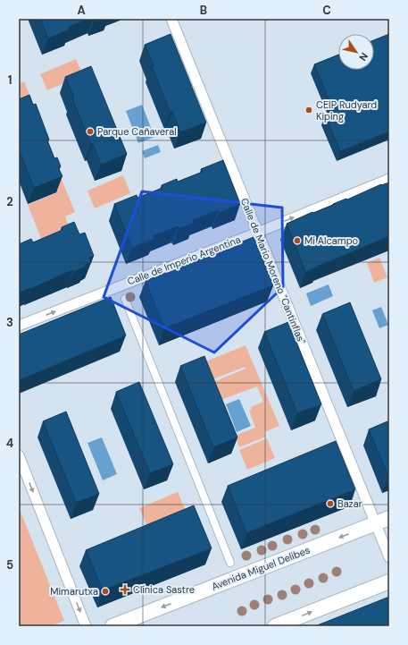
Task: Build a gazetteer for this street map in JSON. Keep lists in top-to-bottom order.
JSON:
{
  "streets": {
    "main road": ["Avenida Miguel Delibes"],
    "street": ["Calle de Imperio Argentina", "Calle de Mario Moreno \"Cantinflas\""]
  },
  "crossings": [
    ["Calle de Imperio Argentina", "Calle de Mario Moreno \"Cantinflas\""],
    ["Calle de Mario Moreno \"Cantinflas\"", "Avenida Miguel Delibes"]
  ],
  "one_way": ["Calle de Imperio Argentina"],
  "places": {
    "other": [
      "CEIP Rudyard Kiping",
      "Parque Cañaveral",
      "Mi Alcampo",
      "Bazar",
      "Mimarutxa"
    ],
    "health": ["Clínica Sastre"]
  },
  "north": "bottom right",
  "grid": {
    "columns": ["A", "B", "C"],
    "rows": [
      "1",
      "2",
      "3",
      "4",
      "5"
    ]
  }
}
